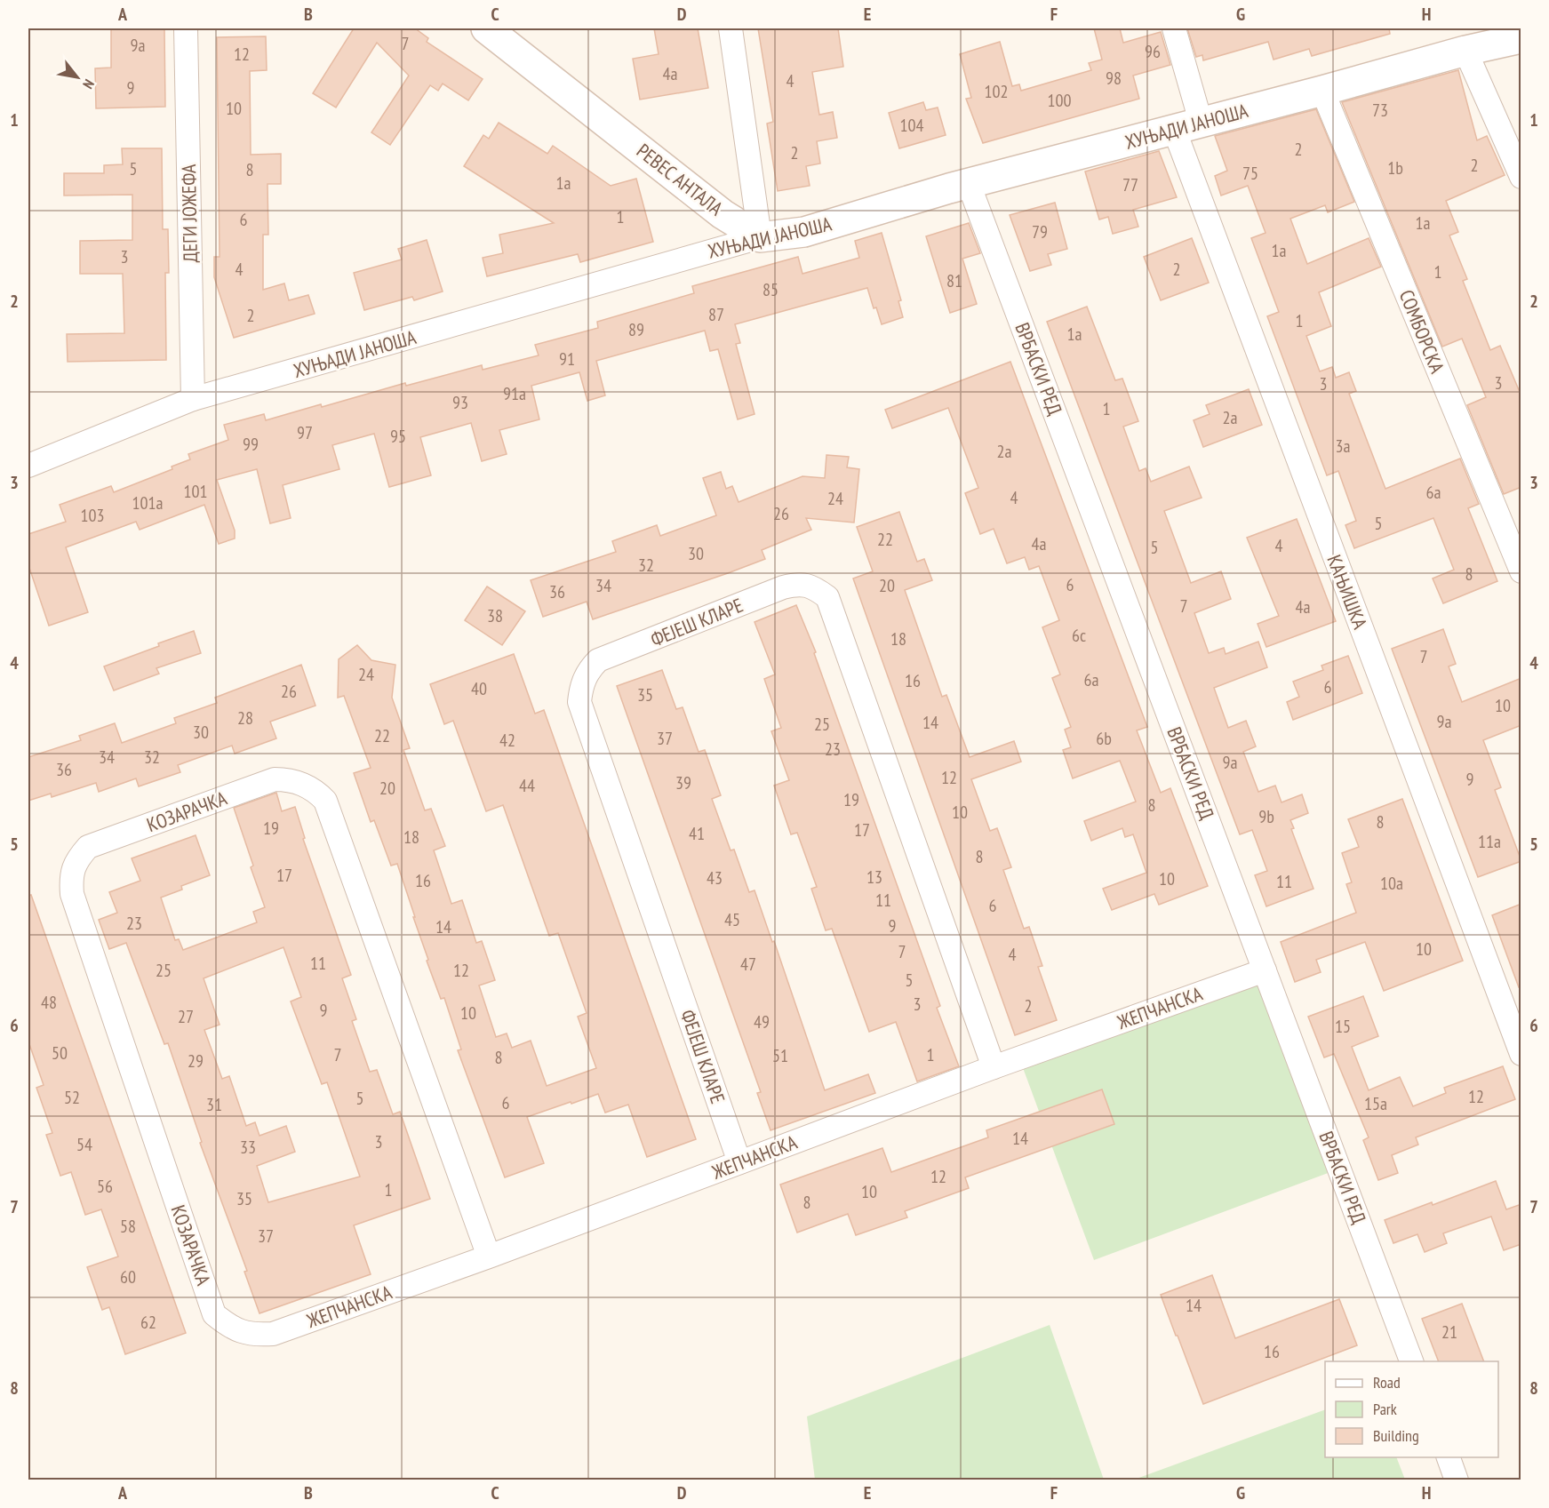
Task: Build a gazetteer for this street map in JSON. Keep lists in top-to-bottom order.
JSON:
{
  "streets": {
    "street": [
      "ХУЊАДИ ЈАНОША",
      "РЕВЕС АНТАЛА",
      "ДЕГИ ЈОЖЕФА",
      "СОМБОРСКА",
      "ВРБАСКИ РЕД",
      "КАЊИШКА",
      "ФЕЈЕШ КЛАРЕ",
      "КОЗАРАЧКА",
      "ЖЕПЧАНСКА"
    ]
  },
  "crossings": [
    ["ХУЊАДИ ЈАНОША", "РЕВЕС АНТАЛА"],
    ["ХУЊАДИ ЈАНОША", "ДЕГИ ЈОЖЕФА"],
    ["ХУЊАДИ ЈАНОША", "СОМБОРСКА"],
    ["ХУЊАДИ ЈАНОША", "ВРБАСКИ РЕД"],
    ["ХУЊАДИ ЈАНОША", "КАЊИШКА"],
    ["ВРБАСКИ РЕД", "ЖЕПЧАНСКА"],
    ["ФЕЈЕШ КЛАРЕ", "ЖЕПЧАНСКА"],
    ["КОЗАРАЧКА", "ЖЕПЧАНСКА"]
  ],
  "house_numbers": [
    "7",
    "9a",
    "96",
    "12",
    "4a",
    "98",
    "4",
    "9",
    "102",
    "100",
    "10",
    "73",
    "104",
    "2",
    "2",
    "2",
    "1b",
    "5",
    "8",
    "75",
    "1a",
    "77",
    "1",
    "6",
    "1a",
    "79",
    "1a",
    "3",
    "4",
    "2",
    "1",
    "81",
    "85",
    "87",
    "2",
    "1",
    "89",
    "1a",
    "91",
    "3",
    "3",
    "91a",
    "93",
    "1",
    "2a",
    "97",
    "95",
    "99",
    "3a",
    "2a",
    "101",
    "6a",
    "4",
    "24",
    "101a",
    "26",
    "103",
    "5",
    "22",
    "4a",
    "4",
    "5",
    "30",
    "32",
    "8",
    "6",
    "34",
    "20",
    "36",
    "7",
    "4a",
    "38",
    "6c",
    "18",
    "7",
    "24",
    "6a",
    "16",
    "6",
    "40",
    "26",
    "35",
    "10",
    "28",
    "9a",
    "14",
    "25",
    "30",
    "22",
    "37",
    "6b",
    "42",
    "23",
    "34",
    "32",
    "9a",
    "36",
    "12",
    "9",
    "39",
    "44",
    "20",
    "19",
    "8",
    "10",
    "9b",
    "8",
    "19",
    "17",
    "41",
    "18",
    "11a",
    "8",
    "17",
    "13",
    "43",
    "10",
    "16",
    "11",
    "10a",
    "11",
    "6",
    "45",
    "23",
    "9",
    "14",
    "10",
    "7",
    "4",
    "11",
    "47",
    "25",
    "12",
    "5",
    "48",
    "3",
    "2",
    "9",
    "10",
    "27",
    "49",
    "15",
    "50",
    "7",
    "1",
    "51",
    "8",
    "29",
    "12",
    "52",
    "5",
    "6",
    "15a",
    "31",
    "14",
    "3",
    "54",
    "33",
    "12",
    "56",
    "1",
    "10",
    "35",
    "8",
    "58",
    "37",
    "60",
    "14",
    "62",
    "21",
    "16"
  ],
  "legend": ["Road", "Park", "Building"],
  "north": "bottom right",
  "grid": {
    "columns": [
      "A",
      "B",
      "C",
      "D",
      "E",
      "F",
      "G",
      "H"
    ],
    "rows": [
      "1",
      "2",
      "3",
      "4",
      "5",
      "6",
      "7",
      "8"
    ]
  }
}
